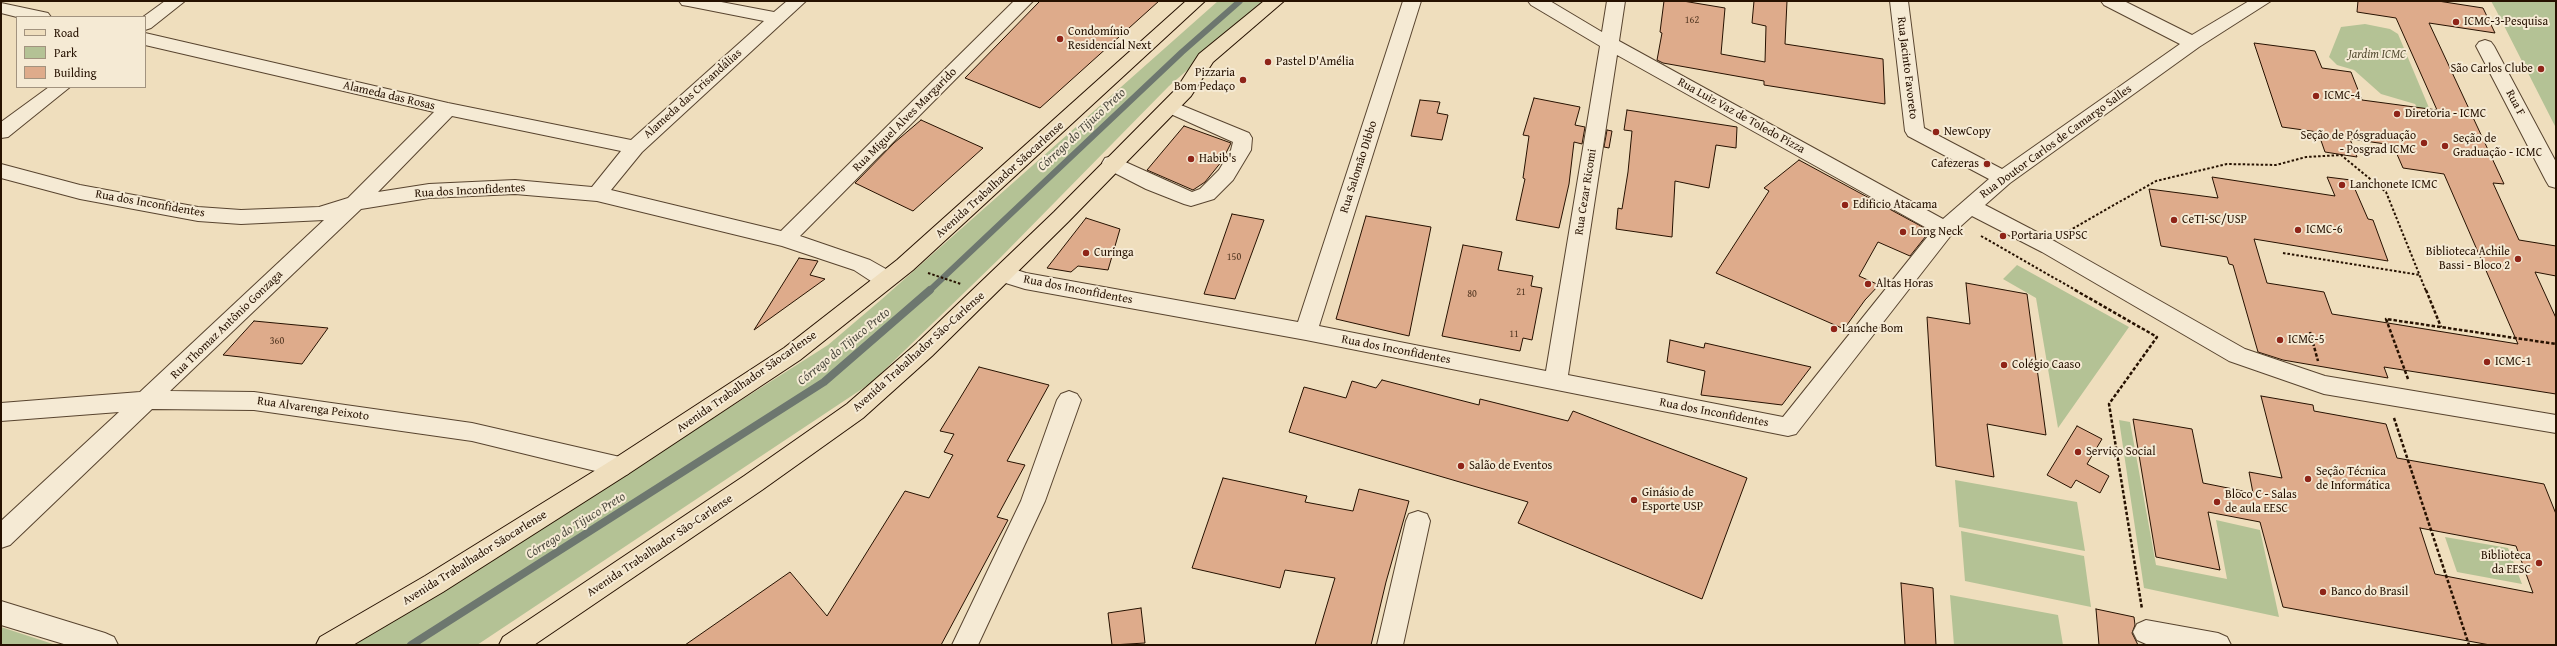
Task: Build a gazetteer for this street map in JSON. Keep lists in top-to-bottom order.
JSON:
{
  "streets": {
    "main road": ["Avenida Trabalhador Sãocarlense", "Avenida Trabalhador São-Carlense"],
    "street": [
      "Rua Jacinto Favoreto",
      "Alameda das Crisandálias",
      "Alameda das Rosas",
      "Rua F",
      "Rua Luiz Vaz de Toledo Pizza",
      "Rua Miguel Alves Margarido",
      "Rua Doutor Carlos de Camargo Salles",
      "Rua Salomão Dibbo",
      "Rua dos Inconfidentes",
      "Rua Cezar Ricomi",
      "Rua Thomaz Antônio Gonzaga",
      "Rua Alvarenga Peixoto"
    ]
  },
  "crossings": [
    ["Rua Jacinto Favoreto", "Rua Doutor Carlos de Camargo Salles"],
    ["Alameda das Crisandálias", "Alameda das Rosas"],
    ["Alameda das Crisandálias", "Rua dos Inconfidentes"],
    ["Alameda das Rosas", "Rua Thomaz Antônio Gonzaga"],
    ["Rua Luiz Vaz de Toledo Pizza", "Rua Doutor Carlos de Camargo Salles"],
    ["Rua Luiz Vaz de Toledo Pizza", "Rua Cezar Ricomi"],
    ["Rua Miguel Alves Margarido", "Rua dos Inconfidentes"],
    ["Rua Doutor Carlos de Camargo Salles", "Rua dos Inconfidentes"],
    ["Rua Salomão Dibbo", "Rua dos Inconfidentes"],
    ["Avenida Trabalhador Sãocarlense", "Rua dos Inconfidentes"],
    ["Avenida Trabalhador Sãocarlense", "Rua Alvarenga Peixoto"],
    ["Rua dos Inconfidentes", "Rua Cezar Ricomi"],
    ["Rua dos Inconfidentes", "Rua Thomaz Antônio Gonzaga"],
    ["Rua dos Inconfidentes", "Avenida Trabalhador São-Carlense"],
    ["Rua Thomaz Antônio Gonzaga", "Rua Alvarenga Peixoto"]
  ],
  "water": ["Córrego do Tijuco Preto"],
  "parks": ["Jardim ICMC"],
  "places": [
    "ICMC-3-Pesquisa",
    "Condomínio Residencial Next",
    "Pastel D'Amélia",
    "São Carlos Clube",
    "Pizzaria Bom Pedaço",
    "ICMC-4",
    "Diretoria - ICMC",
    "NewCopy",
    "Seção de Pósgraduação - Posgrad ICMC",
    "Seção de Graduação - ICMC",
    "Habib's",
    "Cafezeras",
    "Lanchonete ICMC",
    "Edificio Atacama",
    "CeTI-SC/USP",
    "ICMC-6",
    "Long Neck",
    "Portaria USPSC",
    "Curinga",
    "Biblioteca Achile Bassi - Bloco 2",
    "Altas Horas",
    "Lanche Bom",
    "ICMC-5",
    "ICMC-1",
    "Colégio Caaso",
    "Serviço Social",
    "Salão de Eventos",
    "Seção Técnica de Informática",
    "Ginásio de Esporte USP",
    "Bloco C - Salas de aula EESC",
    "Biblioteca da EESC",
    "Banco do Brasil"
  ],
  "house_numbers": [
    "162",
    "150",
    "21",
    "80",
    "11",
    "360"
  ],
  "legend": ["Road", "Park", "Building"]
}
